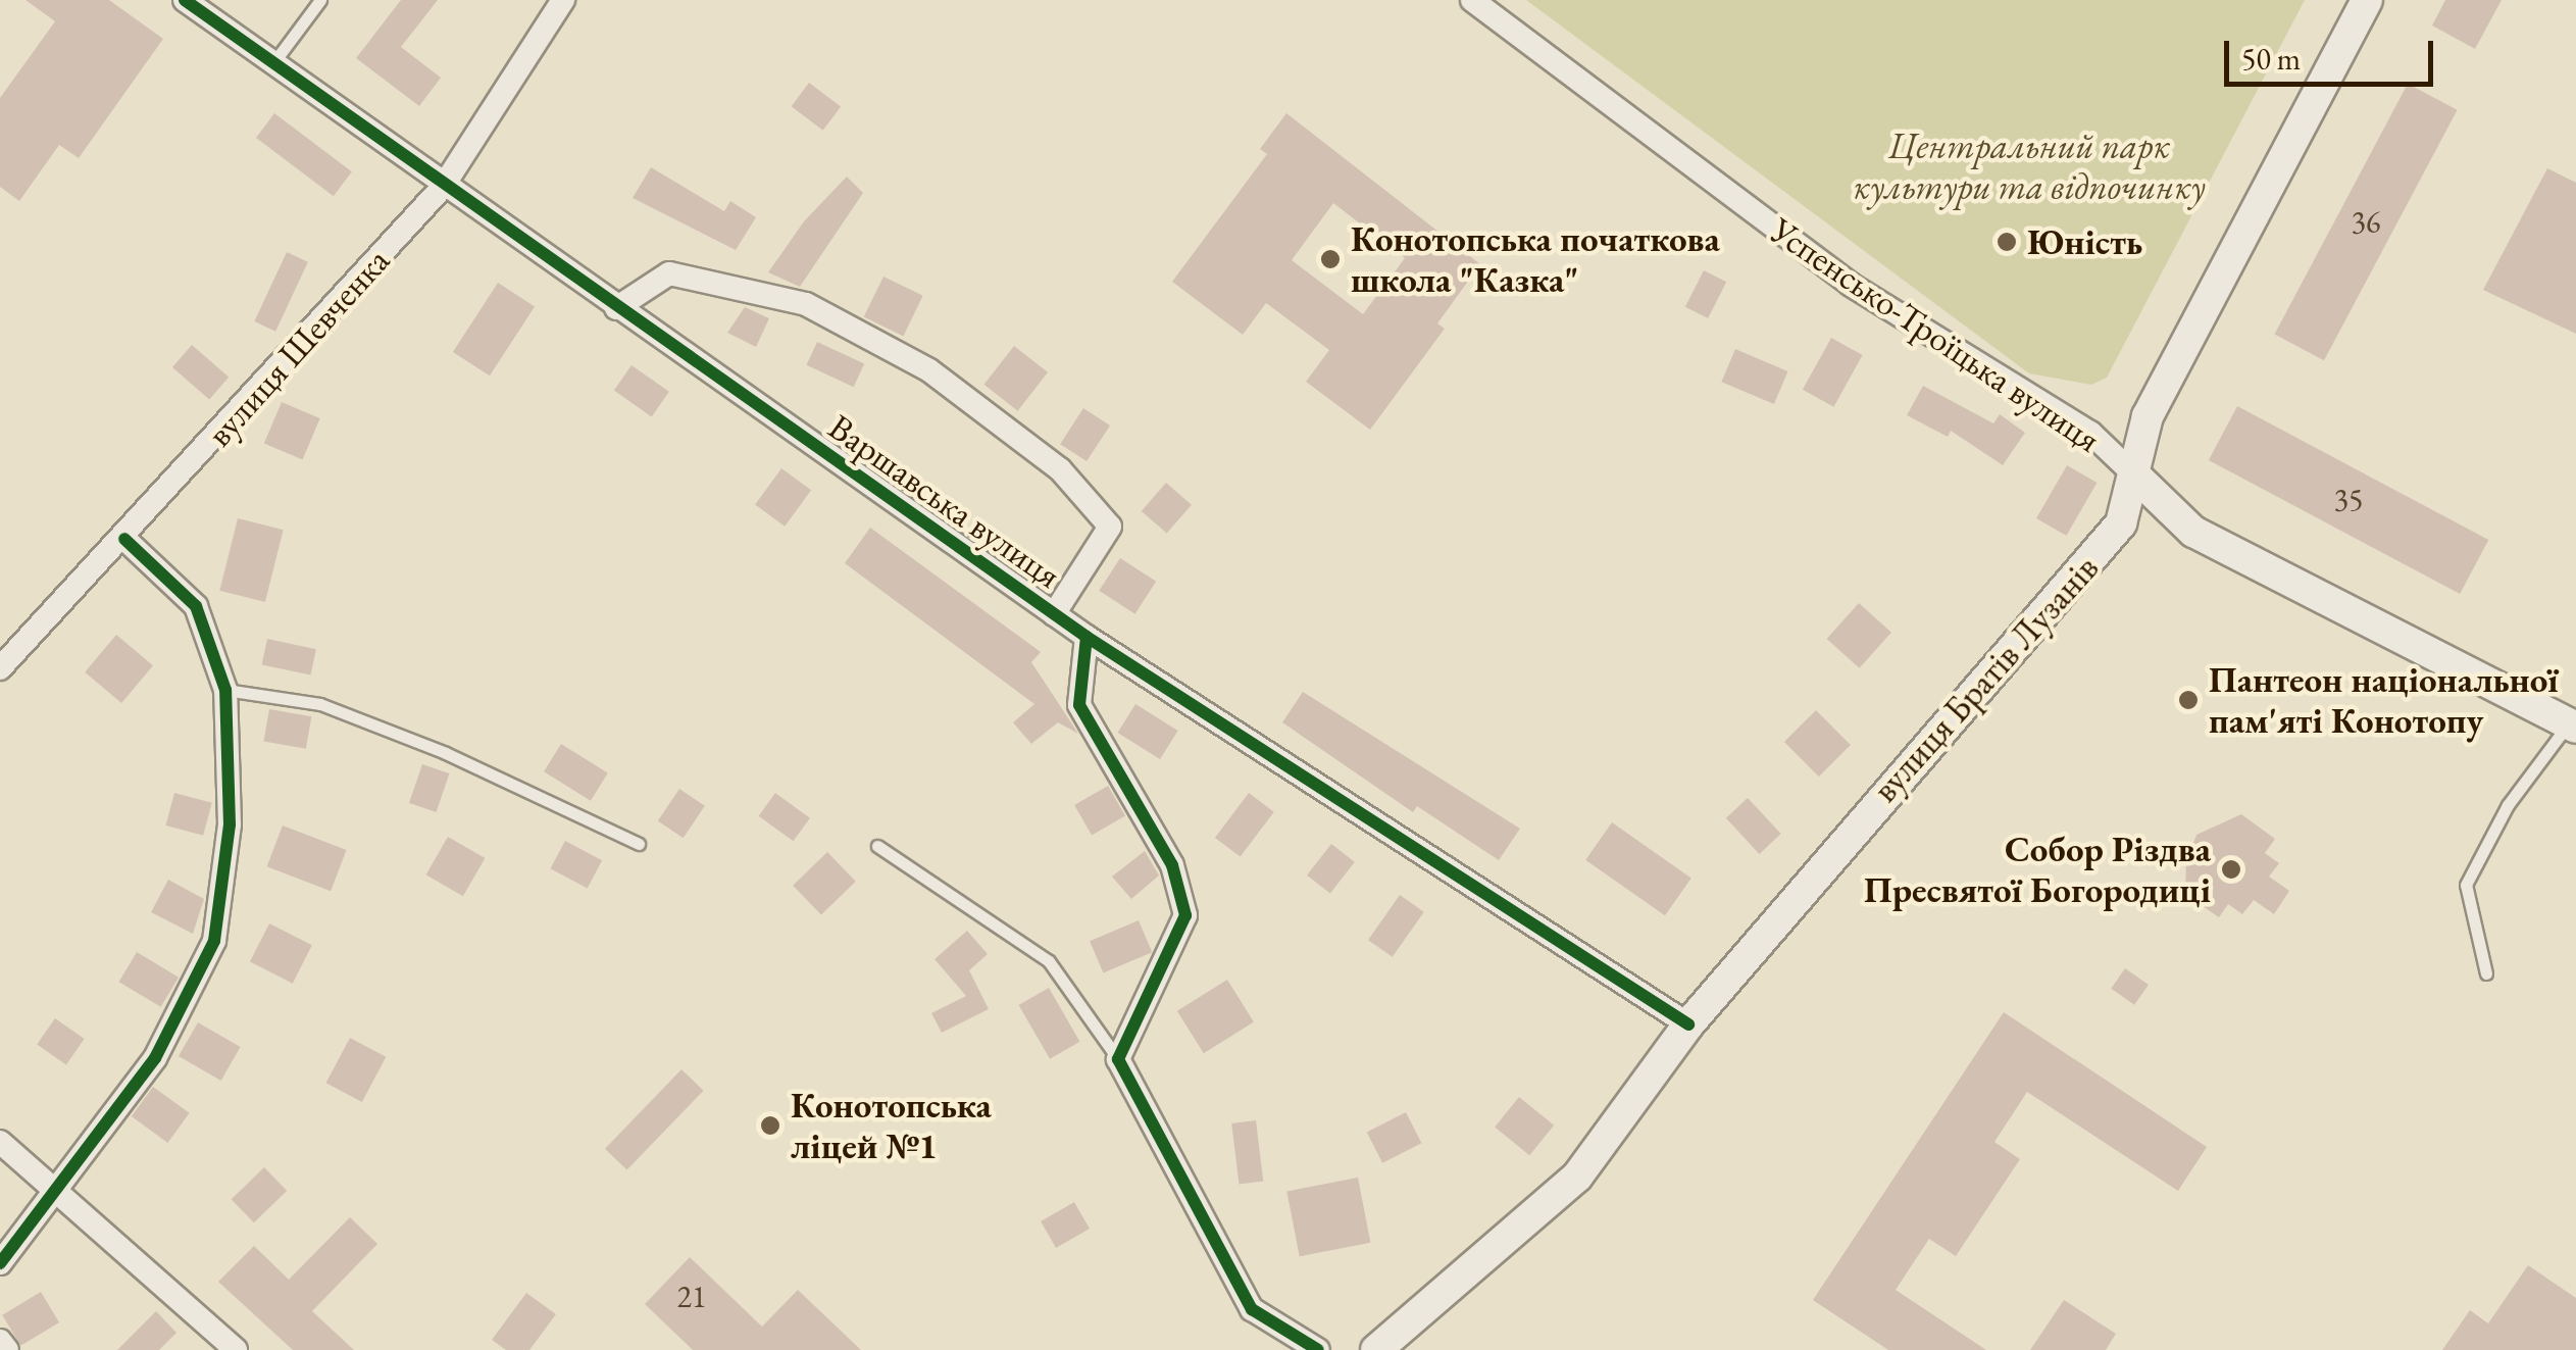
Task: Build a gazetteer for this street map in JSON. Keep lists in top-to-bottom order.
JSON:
{
  "streets": {
    "main road": ["Успенсько-Троїцька вулиця", "вулиця Братів Лузанів"],
    "street": ["вулиця Шевченка", "Варшавська вулиця"]
  },
  "crossings": [
    ["Успенсько-Троїцька вулиця", "вулиця Братів Лузанів"],
    ["вулиця Шевченка", "Варшавська вулиця"],
    ["Варшавська вулиця", "вулиця Братів Лузанів"]
  ],
  "parks": ["Центральний парк культури та відпочинку"],
  "places": [
    "Юність",
    "Конотопська початкова школа \"Казка\"",
    "Пантеон національної пам'яті Конотопу",
    "Собор Різдва Пресвятої Богородиці",
    "Конотопська ліцей №1"
  ],
  "house_numbers": ["36", "35", "21"],
  "scale_bar": "50 m"
}
